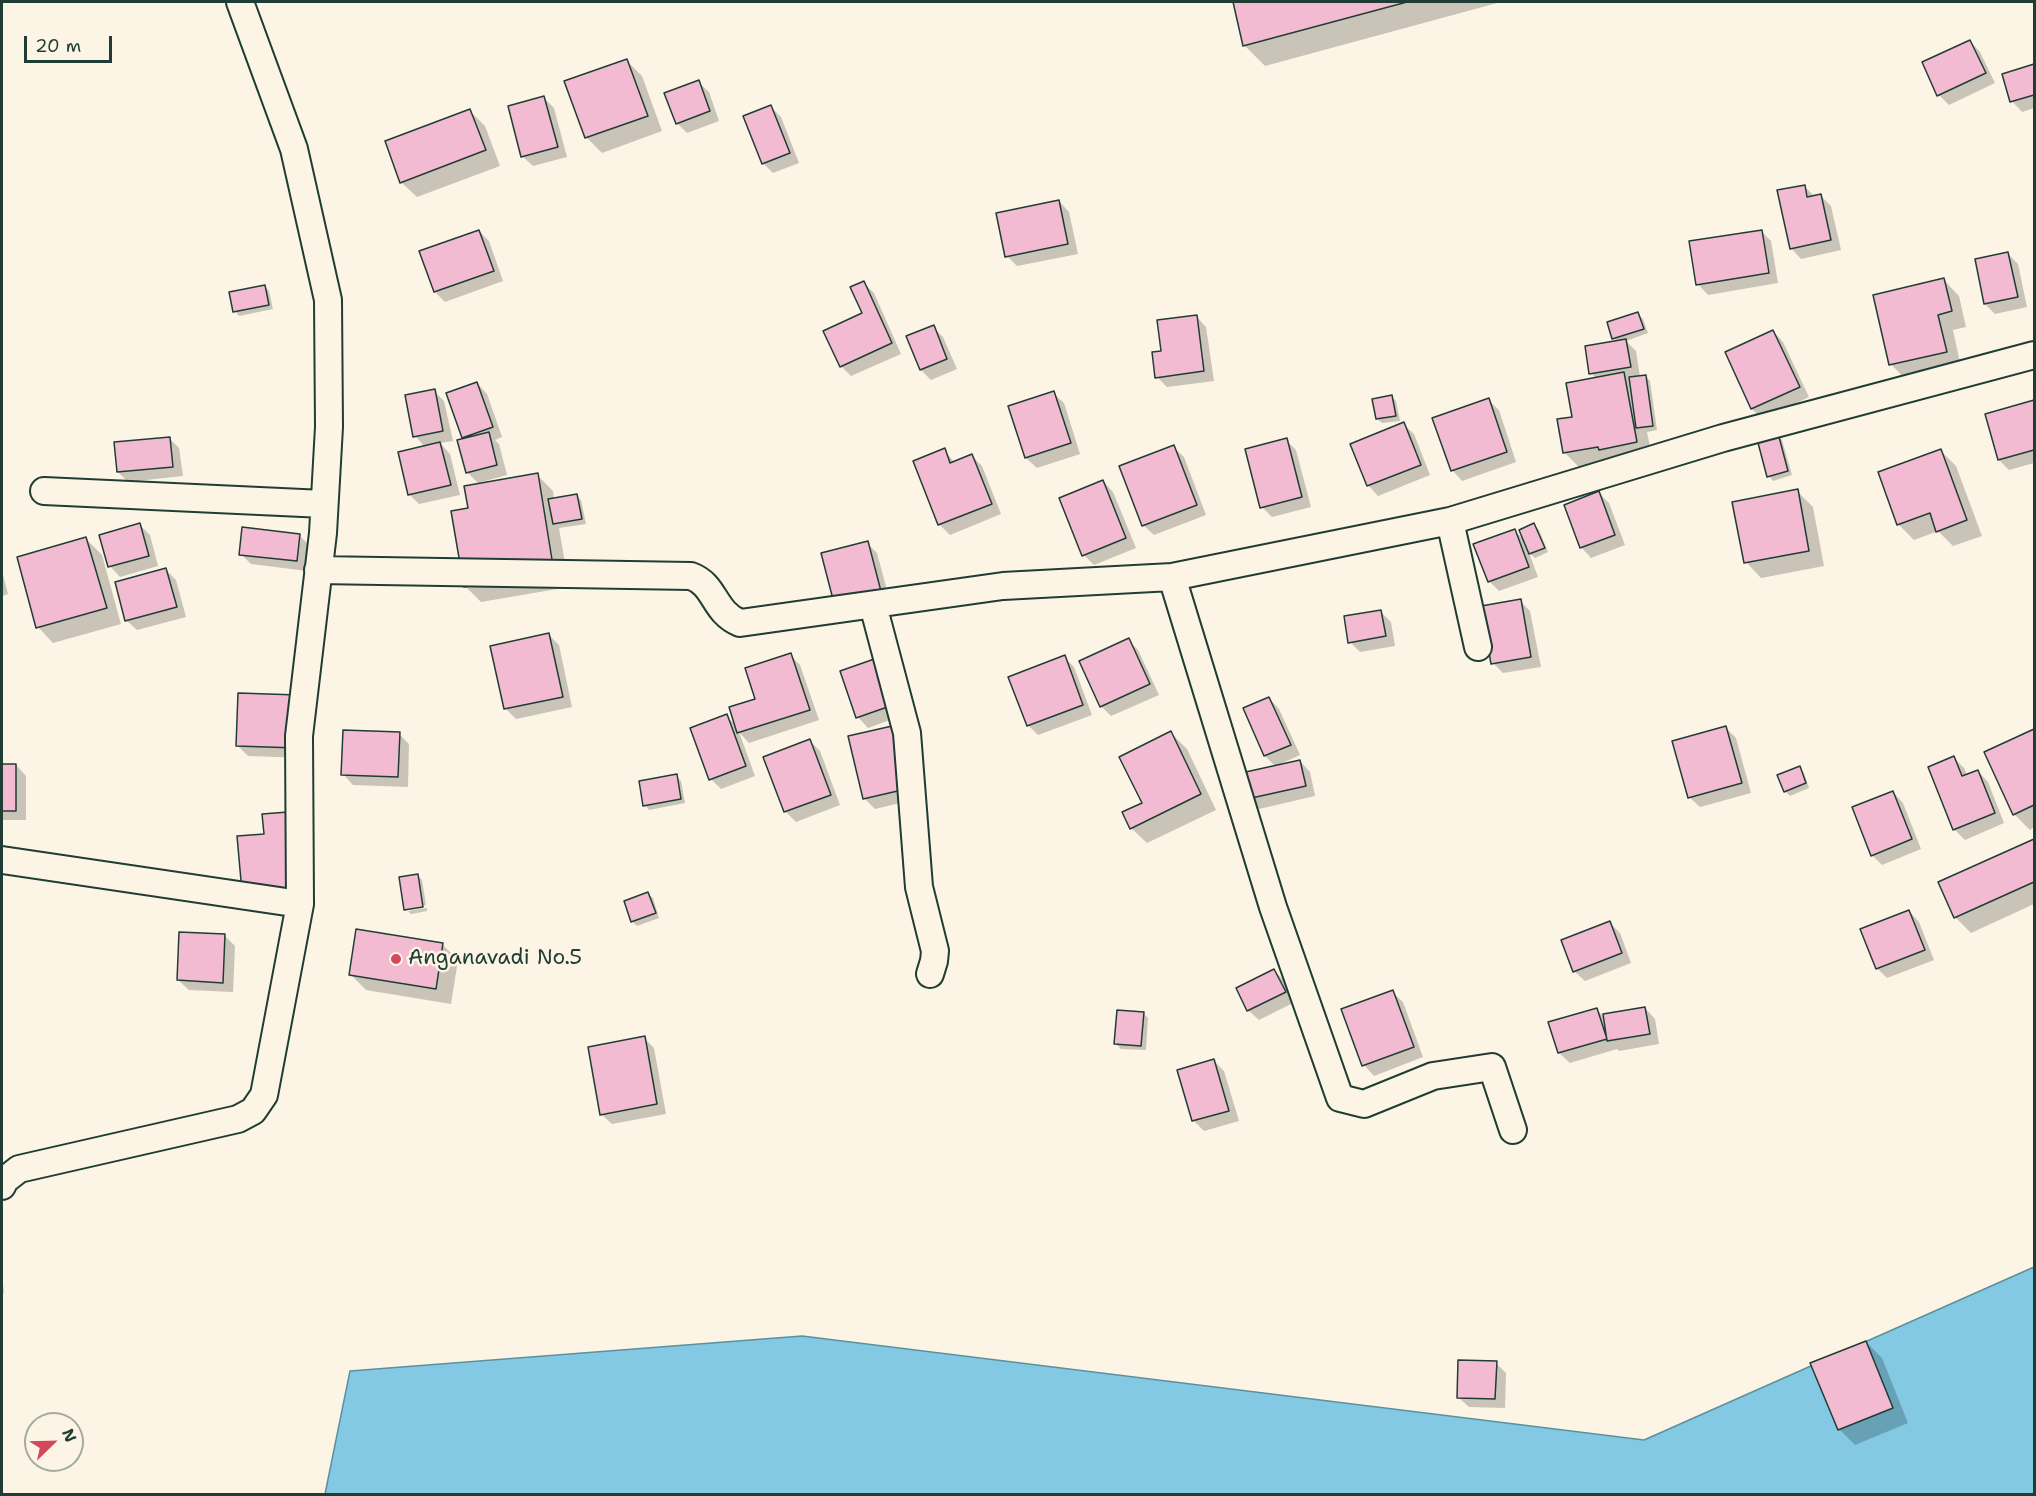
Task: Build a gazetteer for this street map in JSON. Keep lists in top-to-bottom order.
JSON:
{
  "places": ["Anganavadi No.5"],
  "scale_bar": "20 m",
  "north": "top right"
}
